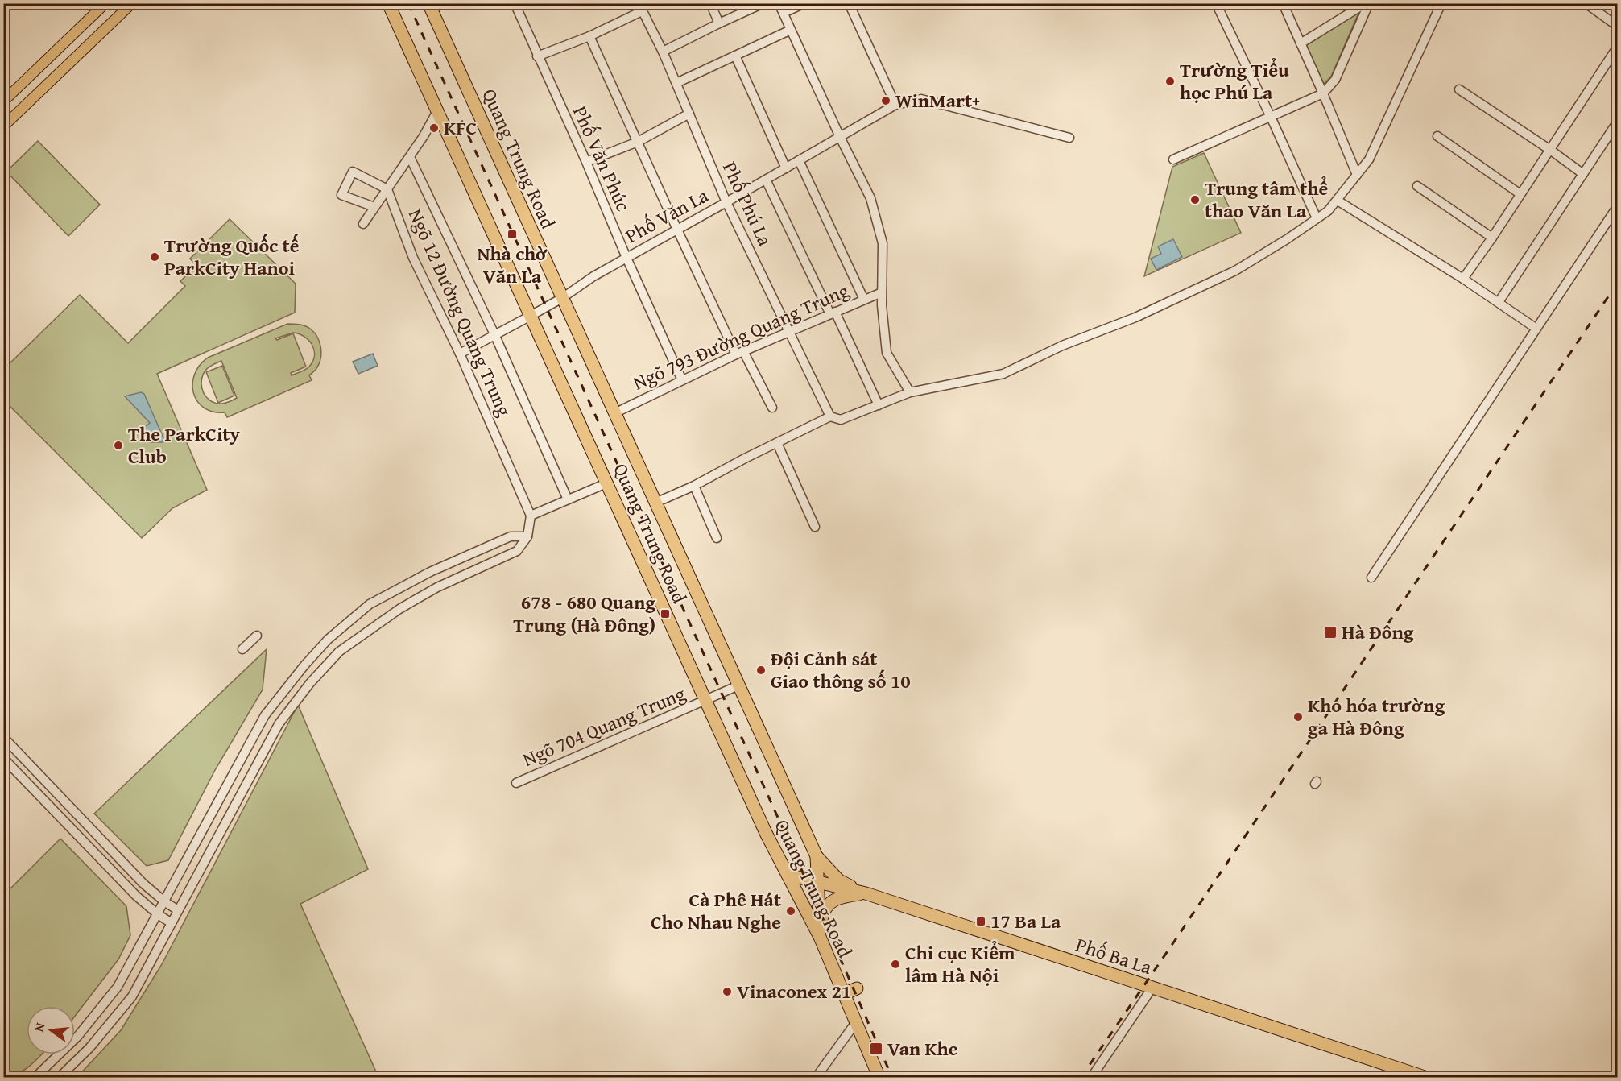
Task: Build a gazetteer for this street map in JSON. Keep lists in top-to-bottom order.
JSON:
{
  "streets": {
    "highway": ["Quang Trung Road", "Phố Ba La"],
    "street": [
      "Phố Văn Phúc",
      "Phố Phú La",
      "Phố Văn La",
      "Ngõ 12 Đường Quang Trung",
      "Ngõ 793 Đường Quang Trung",
      "Ngõ 704 Quang Trung"
    ]
  },
  "crossings": [
    ["Quang Trung Road", "Phố Văn La"],
    ["Quang Trung Road", "Ngõ 793 Đường Quang Trung"],
    ["Quang Trung Road", "Ngõ 704 Quang Trung"],
    ["Quang Trung Road", "Phố Ba La"],
    ["Phố Văn Phúc", "Phố Văn La"],
    ["Phố Văn Phúc", "Ngõ 793 Đường Quang Trung"],
    ["Phố Phú La", "Phố Văn La"],
    ["Phố Phú La", "Ngõ 793 Đường Quang Trung"],
    ["Phố Văn La", "Ngõ 12 Đường Quang Trung"]
  ],
  "places": {
    "other": [
      "Trường Tiểu học Phú La",
      "WinMart+",
      "KFC",
      "Trung tâm thể thao Văn La",
      "Trường Quốc tế ParkCity Hanoi",
      "The ParkCity Club",
      "Đội Cảnh sát Giao thông số 10",
      "Kho hóa trường ga Hà Đông",
      "Cà Phê Hát Cho Nhau Nghe",
      "Chi cục Kiểm lâm Hà Nội",
      "Vinaconex 21"
    ],
    "transit": [
      "Nhà chờ Văn La",
      "678 - 680 Quang Trung (Hà Đông)",
      "Hà Đông",
      "17 Ba La",
      "Van Khe"
    ]
  },
  "north": "left"
}
